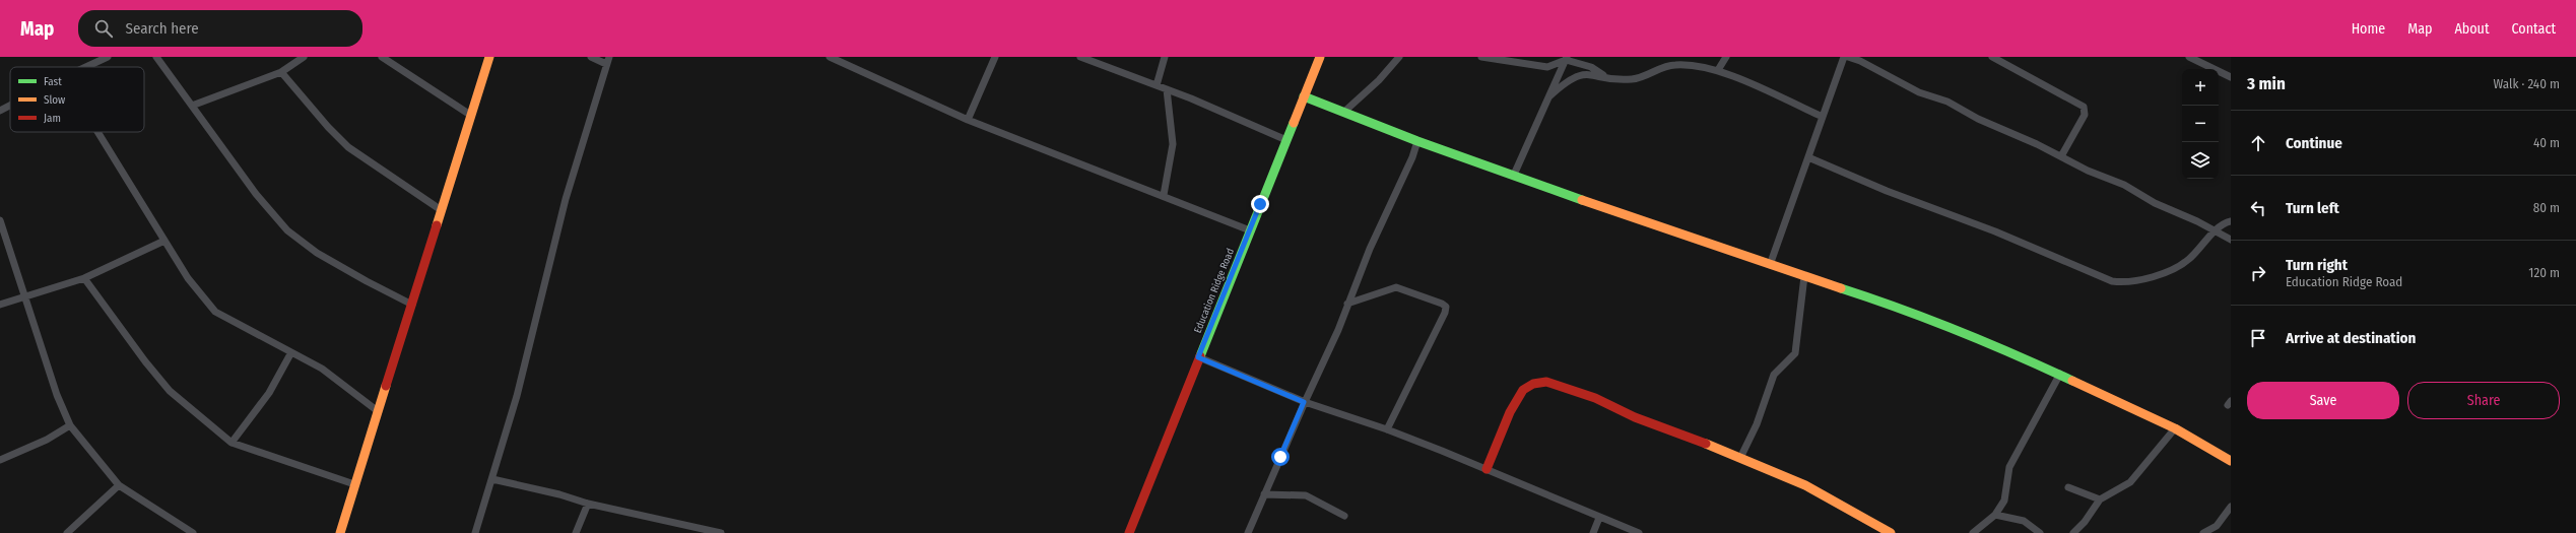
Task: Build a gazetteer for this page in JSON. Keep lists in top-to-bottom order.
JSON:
{
  "streets": {
    "street": ["Education Ridge Road"]
  },
  "legend": ["Fast", "Slow", "Jam"],
  "page": {
    "header": "Map",
    "search": "Search here",
    "nav": [
      "Home",
      "Map",
      "About",
      "Contact"
    ],
    "heading": ["3 min", "Walk · 240 m"],
    "map_buttons": ["+", "−"],
    "list": [
      ["Continue", "40 m"],
      ["Turn left", "80 m"],
      ["Turn right", "Education Ridge Road", "120 m"],
      "Arrive at destination"
    ],
    "buttons": ["Save", "Share"]
  }
}
